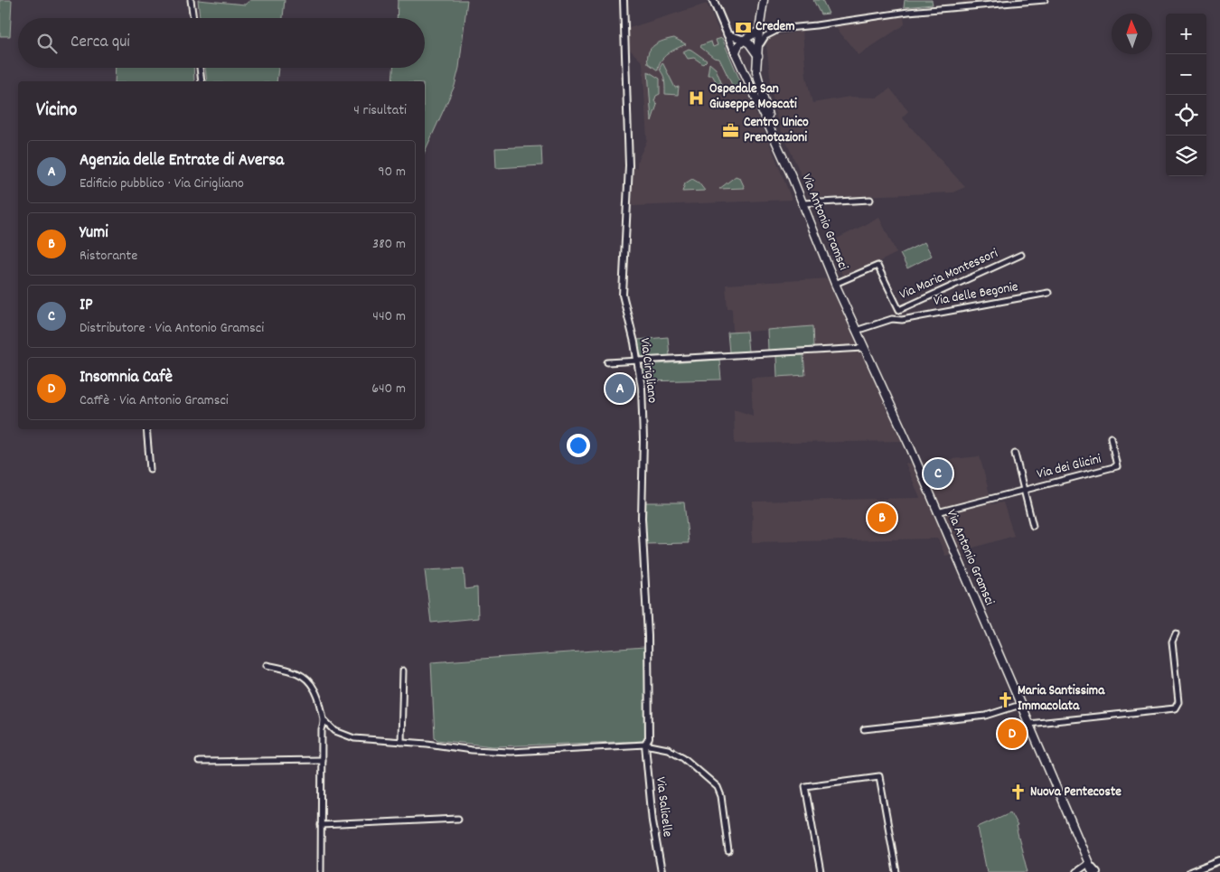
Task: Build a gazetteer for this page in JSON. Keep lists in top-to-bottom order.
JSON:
{
  "streets": {
    "main road": ["Via Antonio Gramsci"],
    "street": [
      "Via Maria Montessori",
      "Via delle Begonie",
      "Via Cirigliano",
      "Via dei Glicini",
      "Via Salicelle"
    ]
  },
  "crossings": [
    ["Via Antonio Gramsci", "Via Maria Montessori"],
    ["Via Antonio Gramsci", "Via delle Begonie"],
    ["Via Antonio Gramsci", "Via dei Glicini"],
    ["Via Cirigliano", "Via Salicelle"]
  ],
  "places": {
    "bank": ["Credem"],
    "hospital": ["Ospedale San Giuseppe Moscati"],
    "office": ["Centro Unico Prenotazioni"],
    "church": ["Maria Santissima Immacolata", "Nuova Pentecoste"]
  },
  "north": "top",
  "page": {
    "map_buttons": ["+", "−"],
    "search": "Cerca qui",
    "heading": ["Vicino", "4 risultati"],
    "list": [
      {
        "mark": "A",
        "name": "Agenzia delle Entrate di Aversa",
        "note": "Edificio pubblico · Via Cirigliano",
        "value": "90 m"
      },
      {
        "mark": "B",
        "name": "Yumi",
        "note": "Ristorante",
        "value": "380 m"
      },
      {
        "mark": "C",
        "name": "IP",
        "note": "Distributore · Via Antonio Gramsci",
        "value": "440 m"
      },
      {
        "mark": "D",
        "name": "Insomnia Cafè",
        "note": "Caffè · Via Antonio Gramsci",
        "value": "640 m"
      }
    ],
    "pins": [
      "A",
      "C",
      "B",
      "D"
    ]
  }
}
